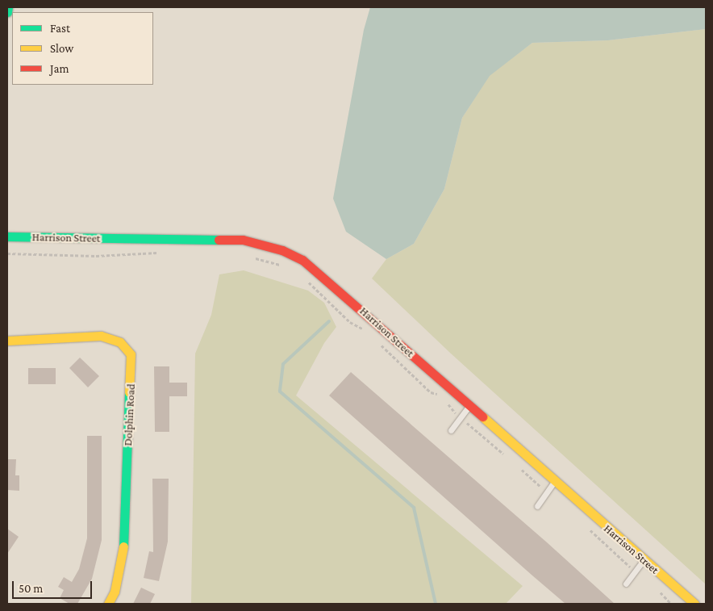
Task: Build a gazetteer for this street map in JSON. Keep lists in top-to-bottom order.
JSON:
{
  "streets": {
    "street": ["Harrison Street", "Dolphin Road"]
  },
  "legend": ["Fast", "Slow", "Jam"],
  "scale_bar": "50 m"
}
